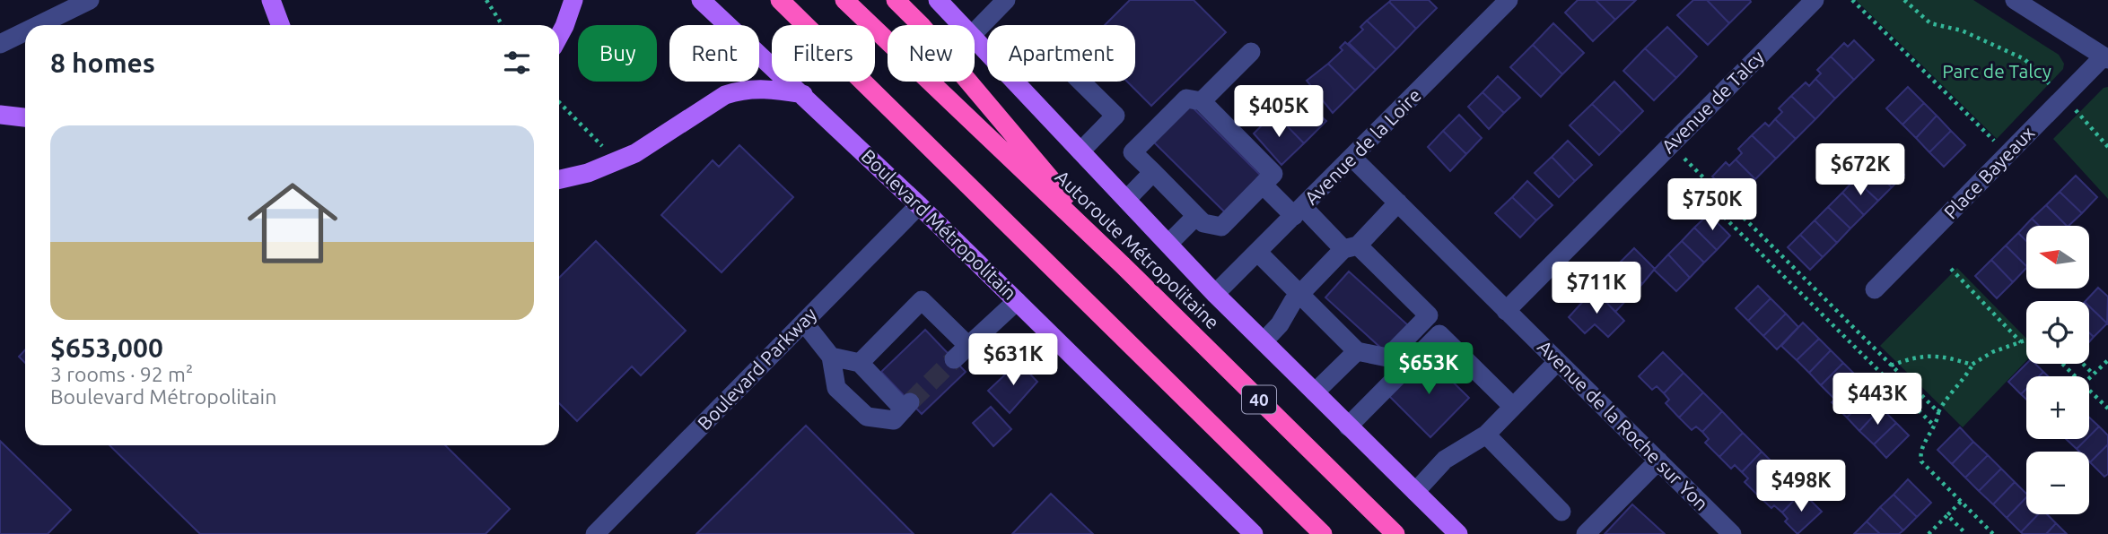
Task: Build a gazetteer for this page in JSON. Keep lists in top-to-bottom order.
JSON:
{
  "streets": {
    "highway": ["Autoroute Métropolitaine", "40"],
    "main road": ["Boulevard Métropolitain"],
    "street": [
      "Avenue de Talcy",
      "Avenue de la Loire",
      "Place Bayeaux",
      "Boulevard Parkway",
      "Avenue de la Roche sur Yon"
    ]
  },
  "crossings": [
    ["Avenue de Talcy", "Avenue de la Roche sur Yon"],
    ["Avenue de la Loire", "Avenue de la Roche sur Yon"],
    ["Boulevard Métropolitain", "Boulevard Parkway"]
  ],
  "parks": ["Parc de Talcy"],
  "north": "left",
  "page": {
    "chip": [
      "Buy",
      "Rent",
      "Filters",
      "New",
      "Apartment"
    ],
    "heading": "8 homes",
    "price": [
      "$405K",
      "$672K",
      "$750K",
      "$711K",
      "$631K",
      "$653K",
      "$443K",
      "$498K"
    ],
    "list": [
      {
        "name": "$653,000",
        "note": "3 rooms · 92 m² · Boulevard Métropolitain"
      }
    ],
    "map_buttons": ["+", "−"]
  }
}
